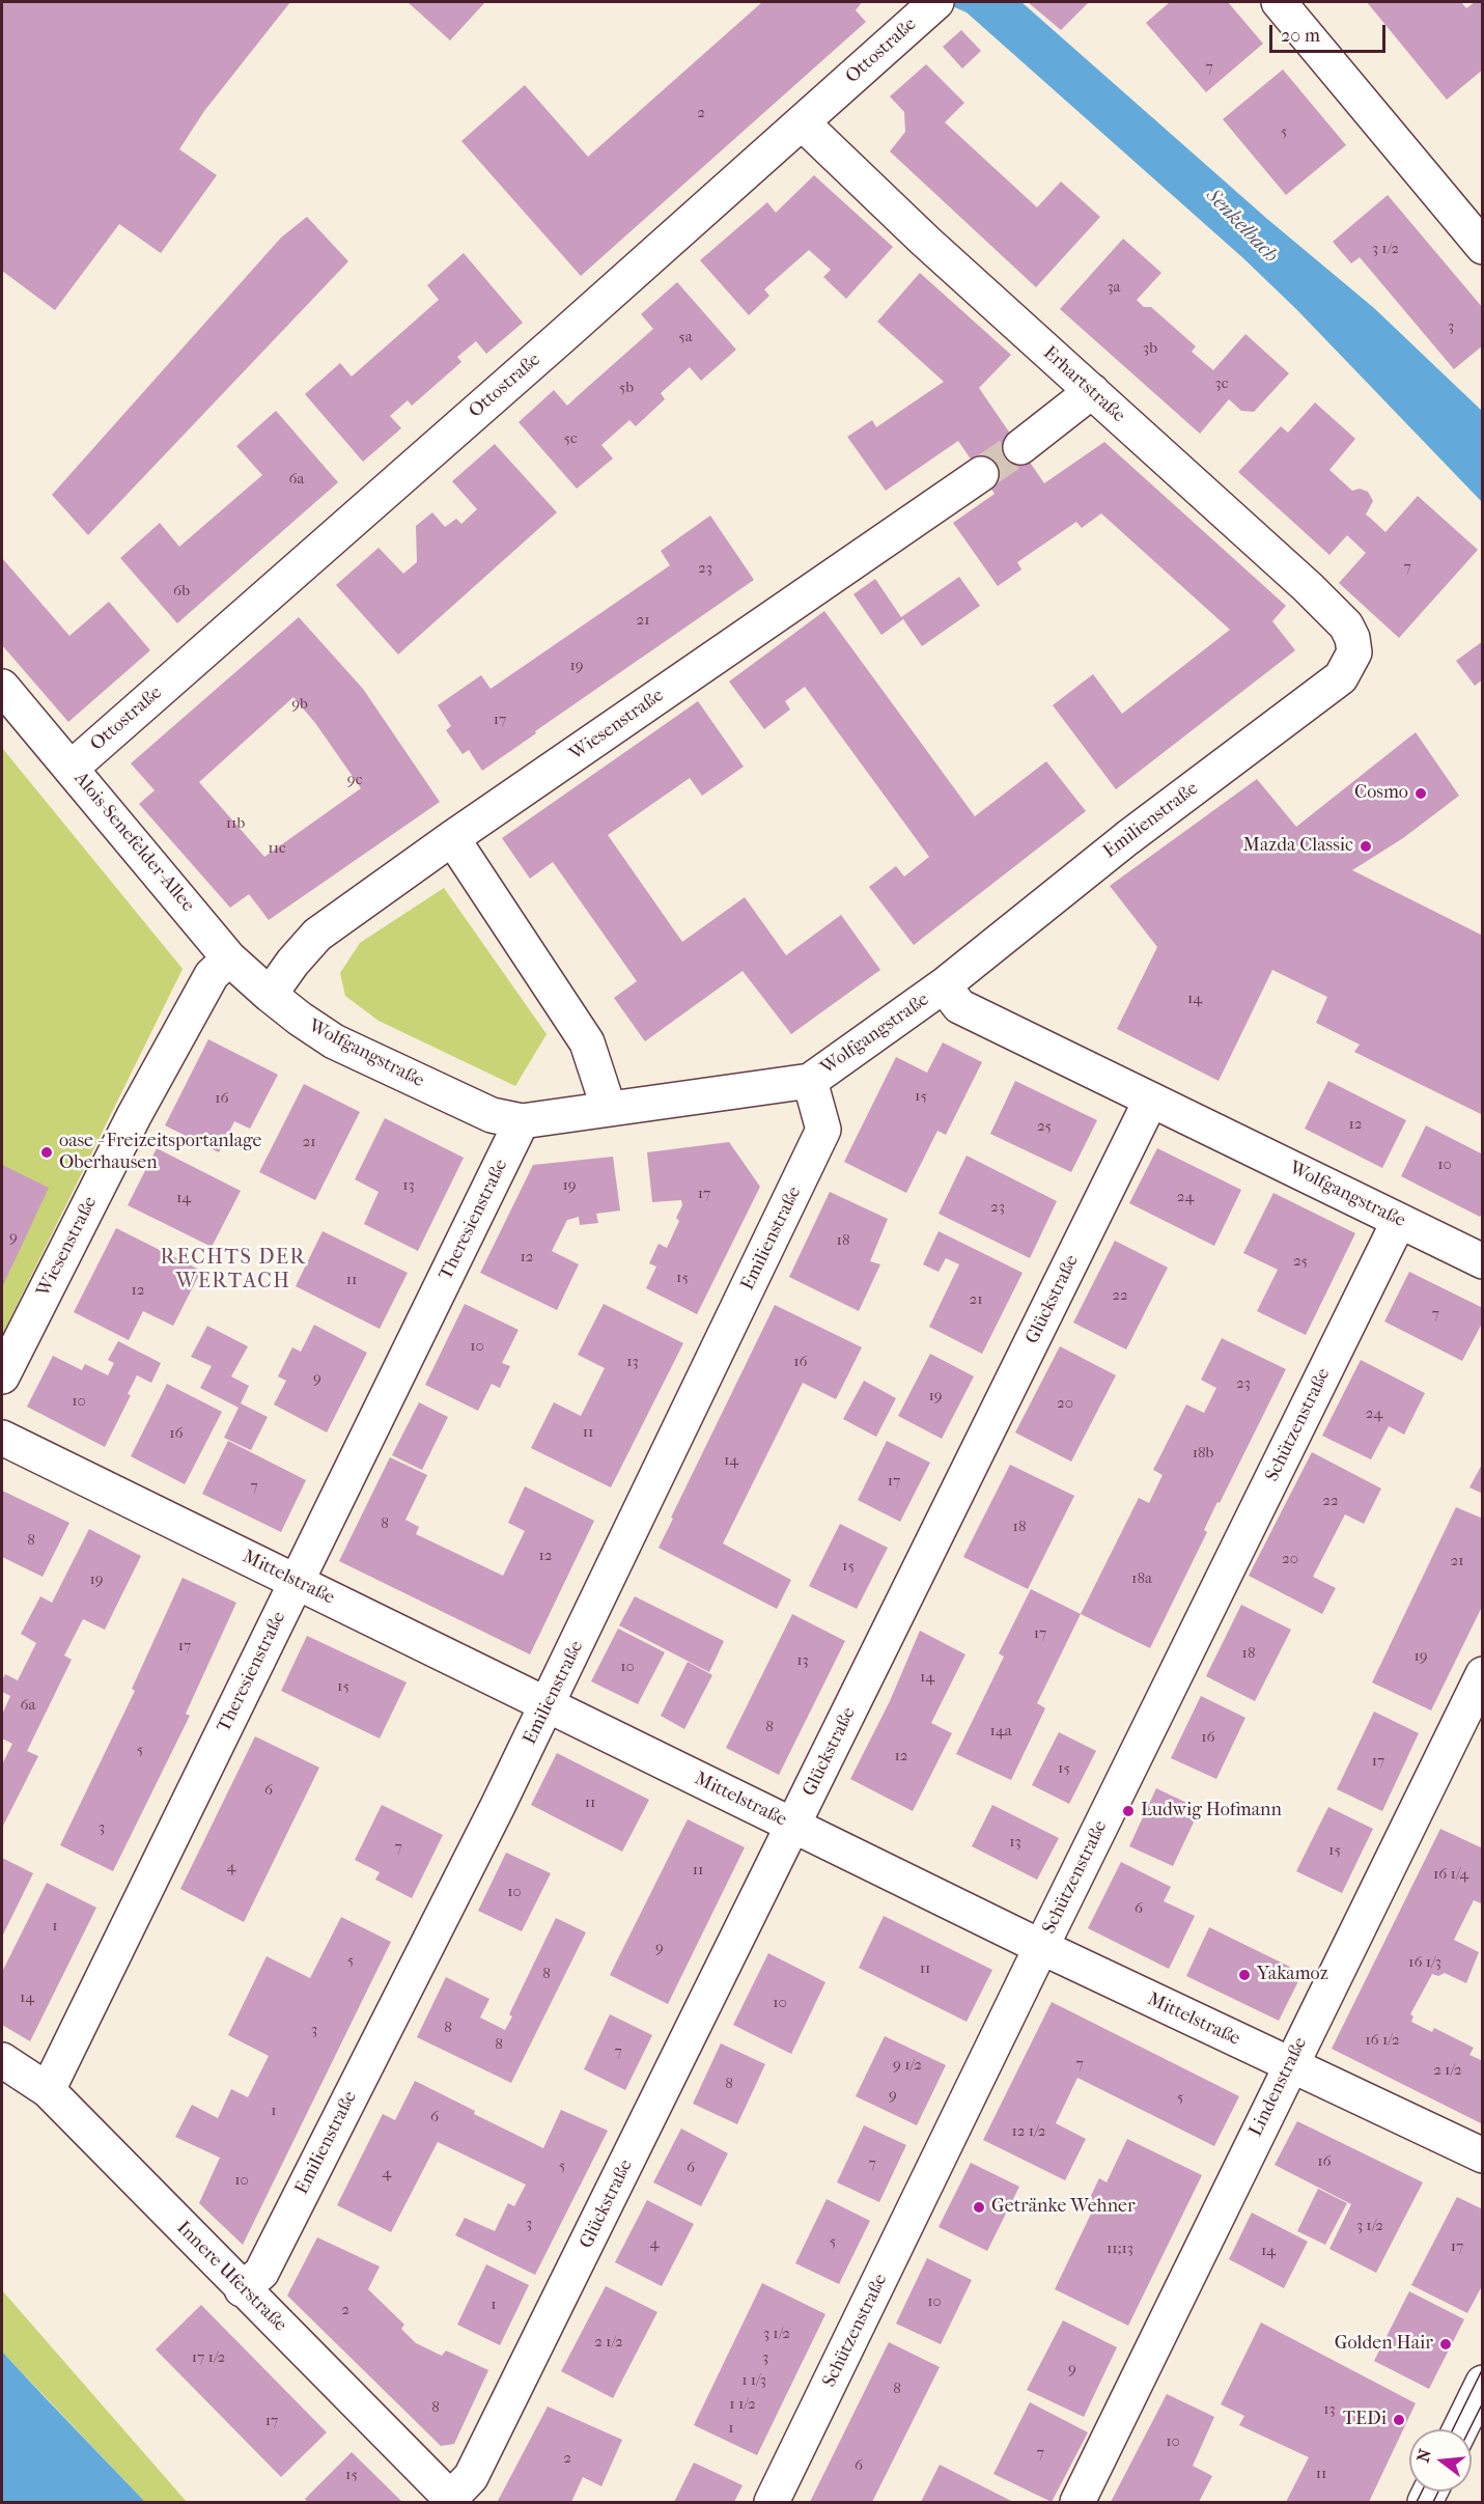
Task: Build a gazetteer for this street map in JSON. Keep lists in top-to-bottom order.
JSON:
{
  "streets": {
    "street": [
      "Ottostraße",
      "Erhartstraße",
      "Wiesenstraße",
      "Emilienstraße",
      "Alois-Senefelder-Allee",
      "Wolfgangstraße",
      "Theresienstraße",
      "Glückstraße",
      "Schützenstraße",
      "Mittelstraße",
      "Lindenstraße",
      "Innere Uferstraße"
    ]
  },
  "crossings": [
    ["Ottostraße", "Erhartstraße"],
    ["Ottostraße", "Alois-Senefelder-Allee"],
    ["Erhartstraße", "Emilienstraße"],
    ["Wiesenstraße", "Alois-Senefelder-Allee"],
    ["Wiesenstraße", "Wolfgangstraße"],
    ["Emilienstraße", "Wolfgangstraße"],
    ["Emilienstraße", "Mittelstraße"],
    ["Emilienstraße", "Innere Uferstraße"],
    ["Alois-Senefelder-Allee", "Wolfgangstraße"],
    ["Wolfgangstraße", "Theresienstraße"],
    ["Wolfgangstraße", "Glückstraße"],
    ["Wolfgangstraße", "Schützenstraße"],
    ["Theresienstraße", "Mittelstraße"],
    ["Theresienstraße", "Innere Uferstraße"],
    ["Glückstraße", "Mittelstraße"],
    ["Glückstraße", "Innere Uferstraße"],
    ["Schützenstraße", "Mittelstraße"],
    ["Mittelstraße", "Lindenstraße"]
  ],
  "districts": ["RECHTS DER WERTACH"],
  "water": ["Senkelbach"],
  "places": [
    "Cosmo",
    "Mazda Classic",
    "oase - Freizeitsportanlage Oberhausen",
    "Ludwig Hofmann",
    "Yakamoz",
    "Getränke Wehner",
    "Golden Hair",
    "TEDi"
  ],
  "house_numbers": [
    "7",
    "2",
    "5",
    "3 1/2",
    "3a",
    "3",
    "5a",
    "3b",
    "3c",
    "5b",
    "5c",
    "6a",
    "7",
    "23",
    "6b",
    "21",
    "19",
    "9b",
    "17",
    "9c",
    "11b",
    "11c",
    "14",
    "15",
    "16",
    "12",
    "25",
    "21",
    "10",
    "13",
    "19",
    "17",
    "24",
    "14",
    "23",
    "9",
    "18",
    "12",
    "25",
    "15",
    "11",
    "12",
    "22",
    "21",
    "7",
    "10",
    "13",
    "16",
    "9",
    "23",
    "19",
    "10",
    "20",
    "24",
    "11",
    "16",
    "18b",
    "14",
    "17",
    "7",
    "22",
    "8",
    "18",
    "8",
    "12",
    "20",
    "21",
    "15",
    "18a",
    "19",
    "17",
    "17",
    "18",
    "19",
    "13",
    "10",
    "14",
    "15",
    "6a",
    "8",
    "14a",
    "16",
    "5",
    "12",
    "17",
    "15",
    "6",
    "11",
    "3",
    "13",
    "7",
    "15",
    "4",
    "11",
    "16 1/4",
    "10",
    "6",
    "1",
    "9",
    "5",
    "16 1/3",
    "11",
    "8",
    "14",
    "10",
    "8",
    "3",
    "16 1/2",
    "8",
    "7",
    "7",
    "9 1/2",
    "2 1/2",
    "8",
    "9",
    "5",
    "1",
    "6",
    "12 1/2",
    "16",
    "7",
    "5",
    "6",
    "4",
    "10",
    "3",
    "3 1/2",
    "5",
    "4",
    "17",
    "11;13",
    "14",
    "10",
    "1",
    "2",
    "3 1/2",
    "2 1/2",
    "17 1/2",
    "3",
    "9",
    "1 1/3",
    "8",
    "1 1/2",
    "8",
    "13",
    "17",
    "1",
    "10",
    "7",
    "2",
    "6",
    "11",
    "15"
  ],
  "scale_bar": "20 m",
  "north": "left"
}
